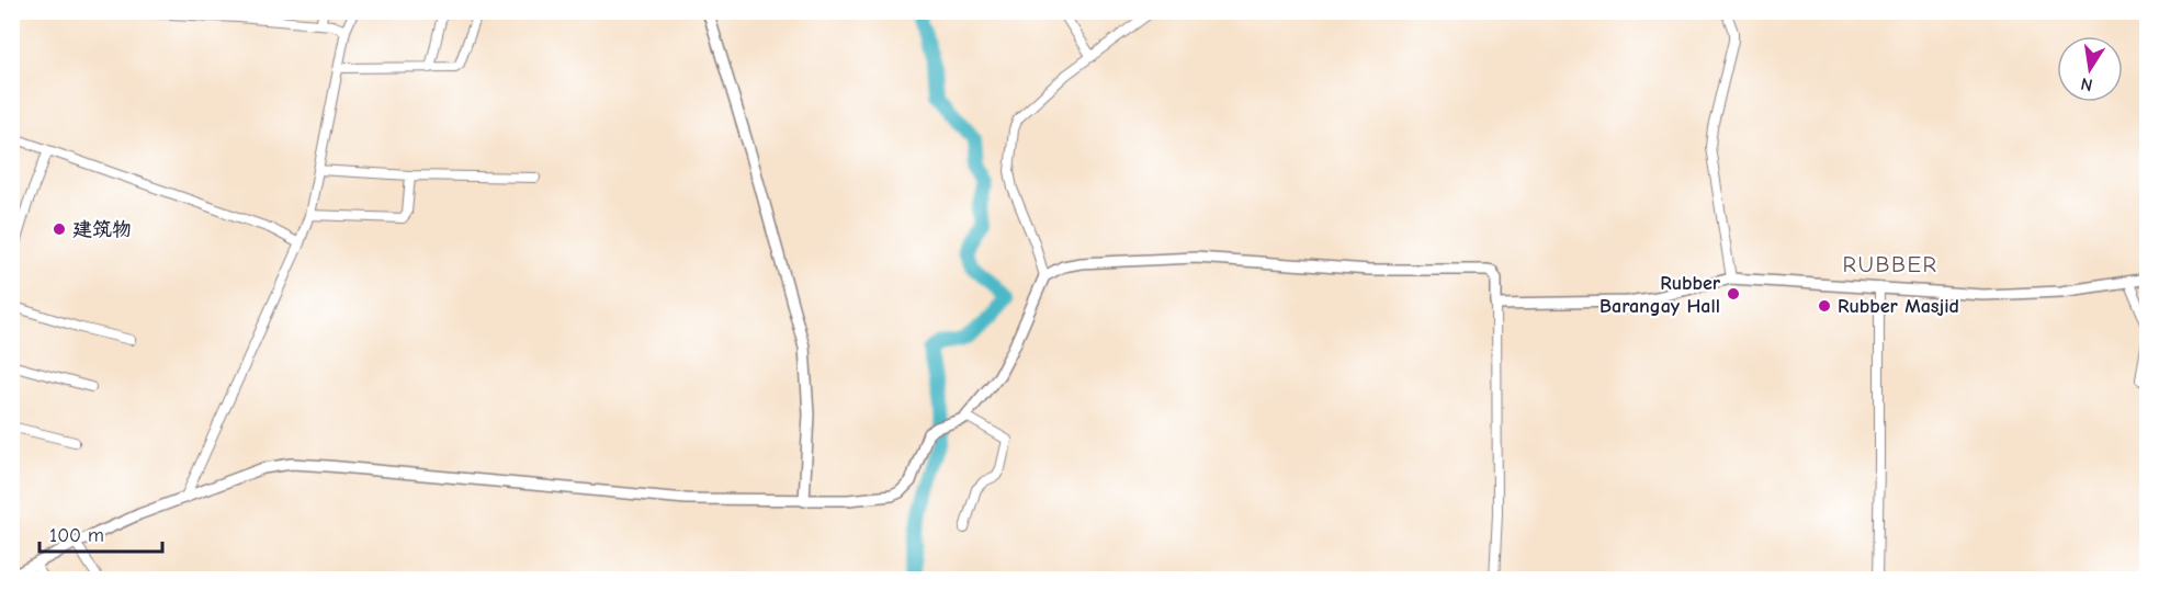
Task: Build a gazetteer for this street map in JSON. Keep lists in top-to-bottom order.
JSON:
{
  "districts": ["RUBBER"],
  "places": ["建筑物", "Rubber Barangay Hall", "Rubber Masjid"],
  "scale_bar": "100 m",
  "north": "bottom"
}
